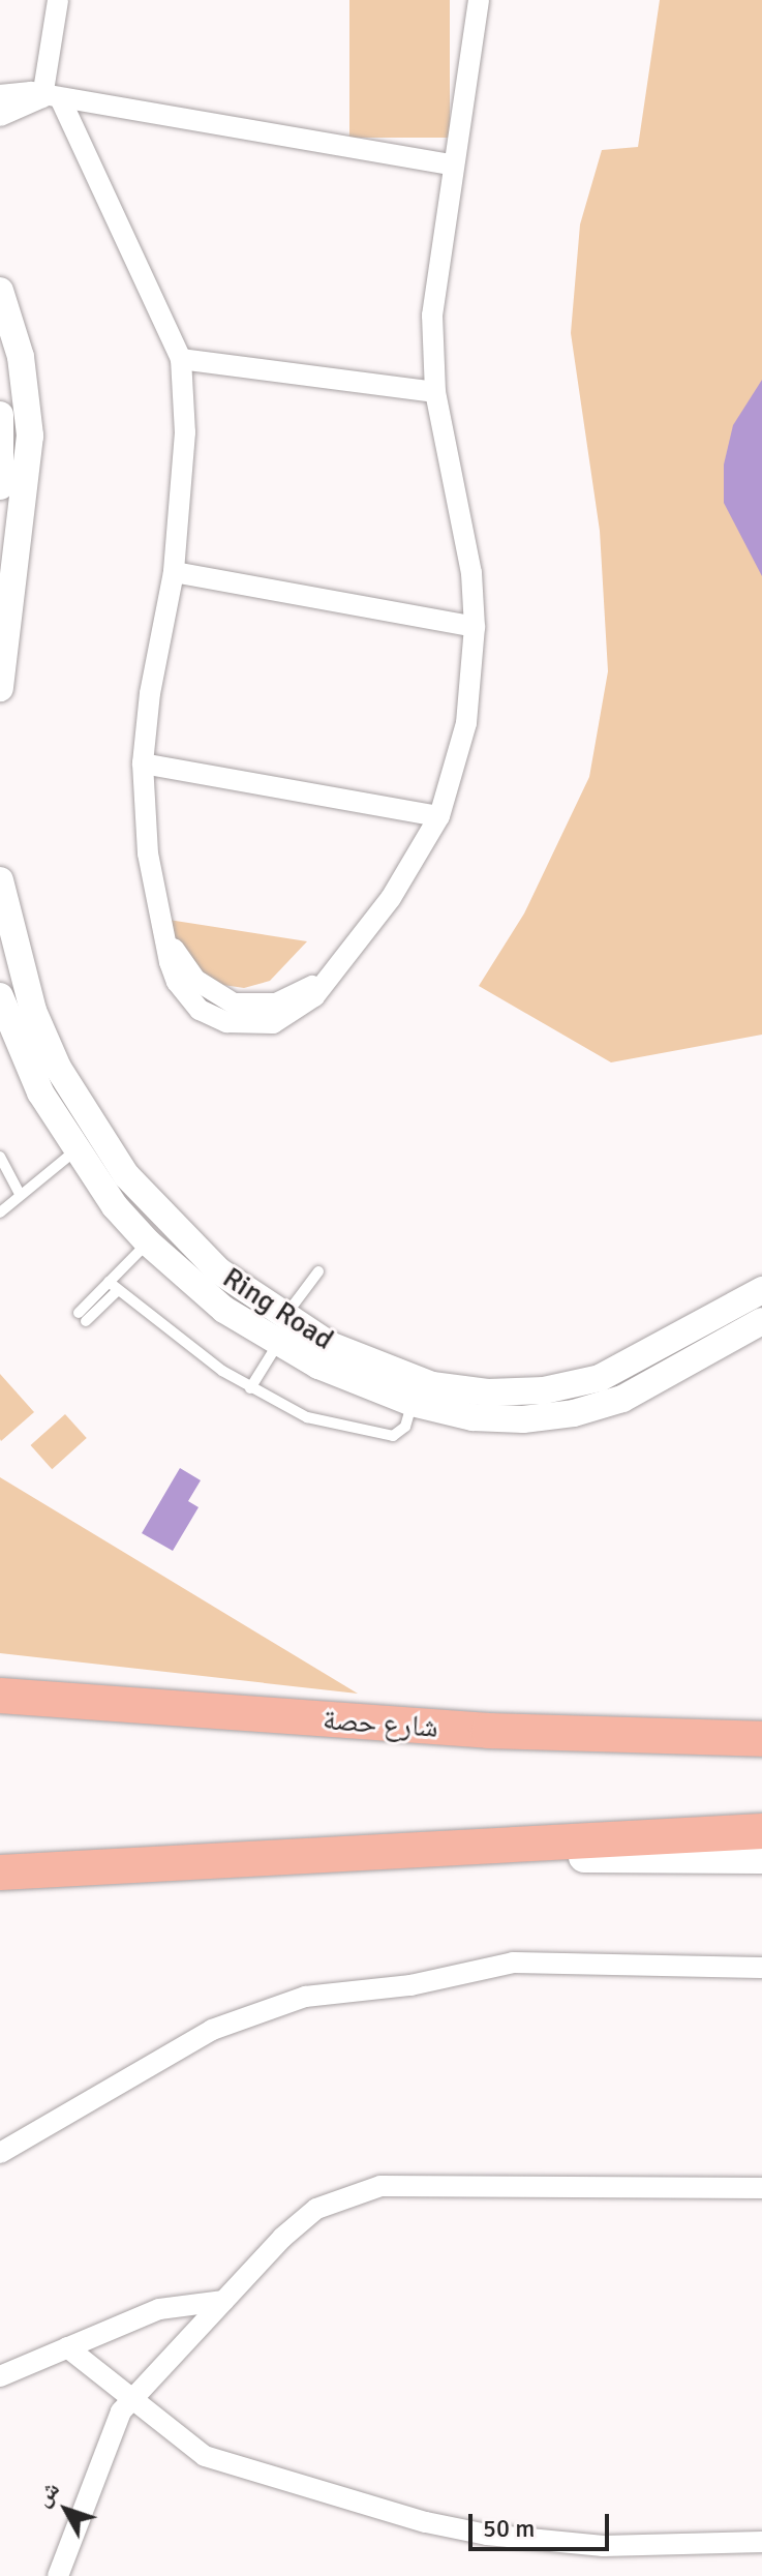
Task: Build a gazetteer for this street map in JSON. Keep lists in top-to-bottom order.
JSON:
{
  "streets": {
    "main road": ["شارع حصة"],
    "street": ["Ring Road"]
  },
  "scale_bar": "50 m",
  "north": "top left"
}
